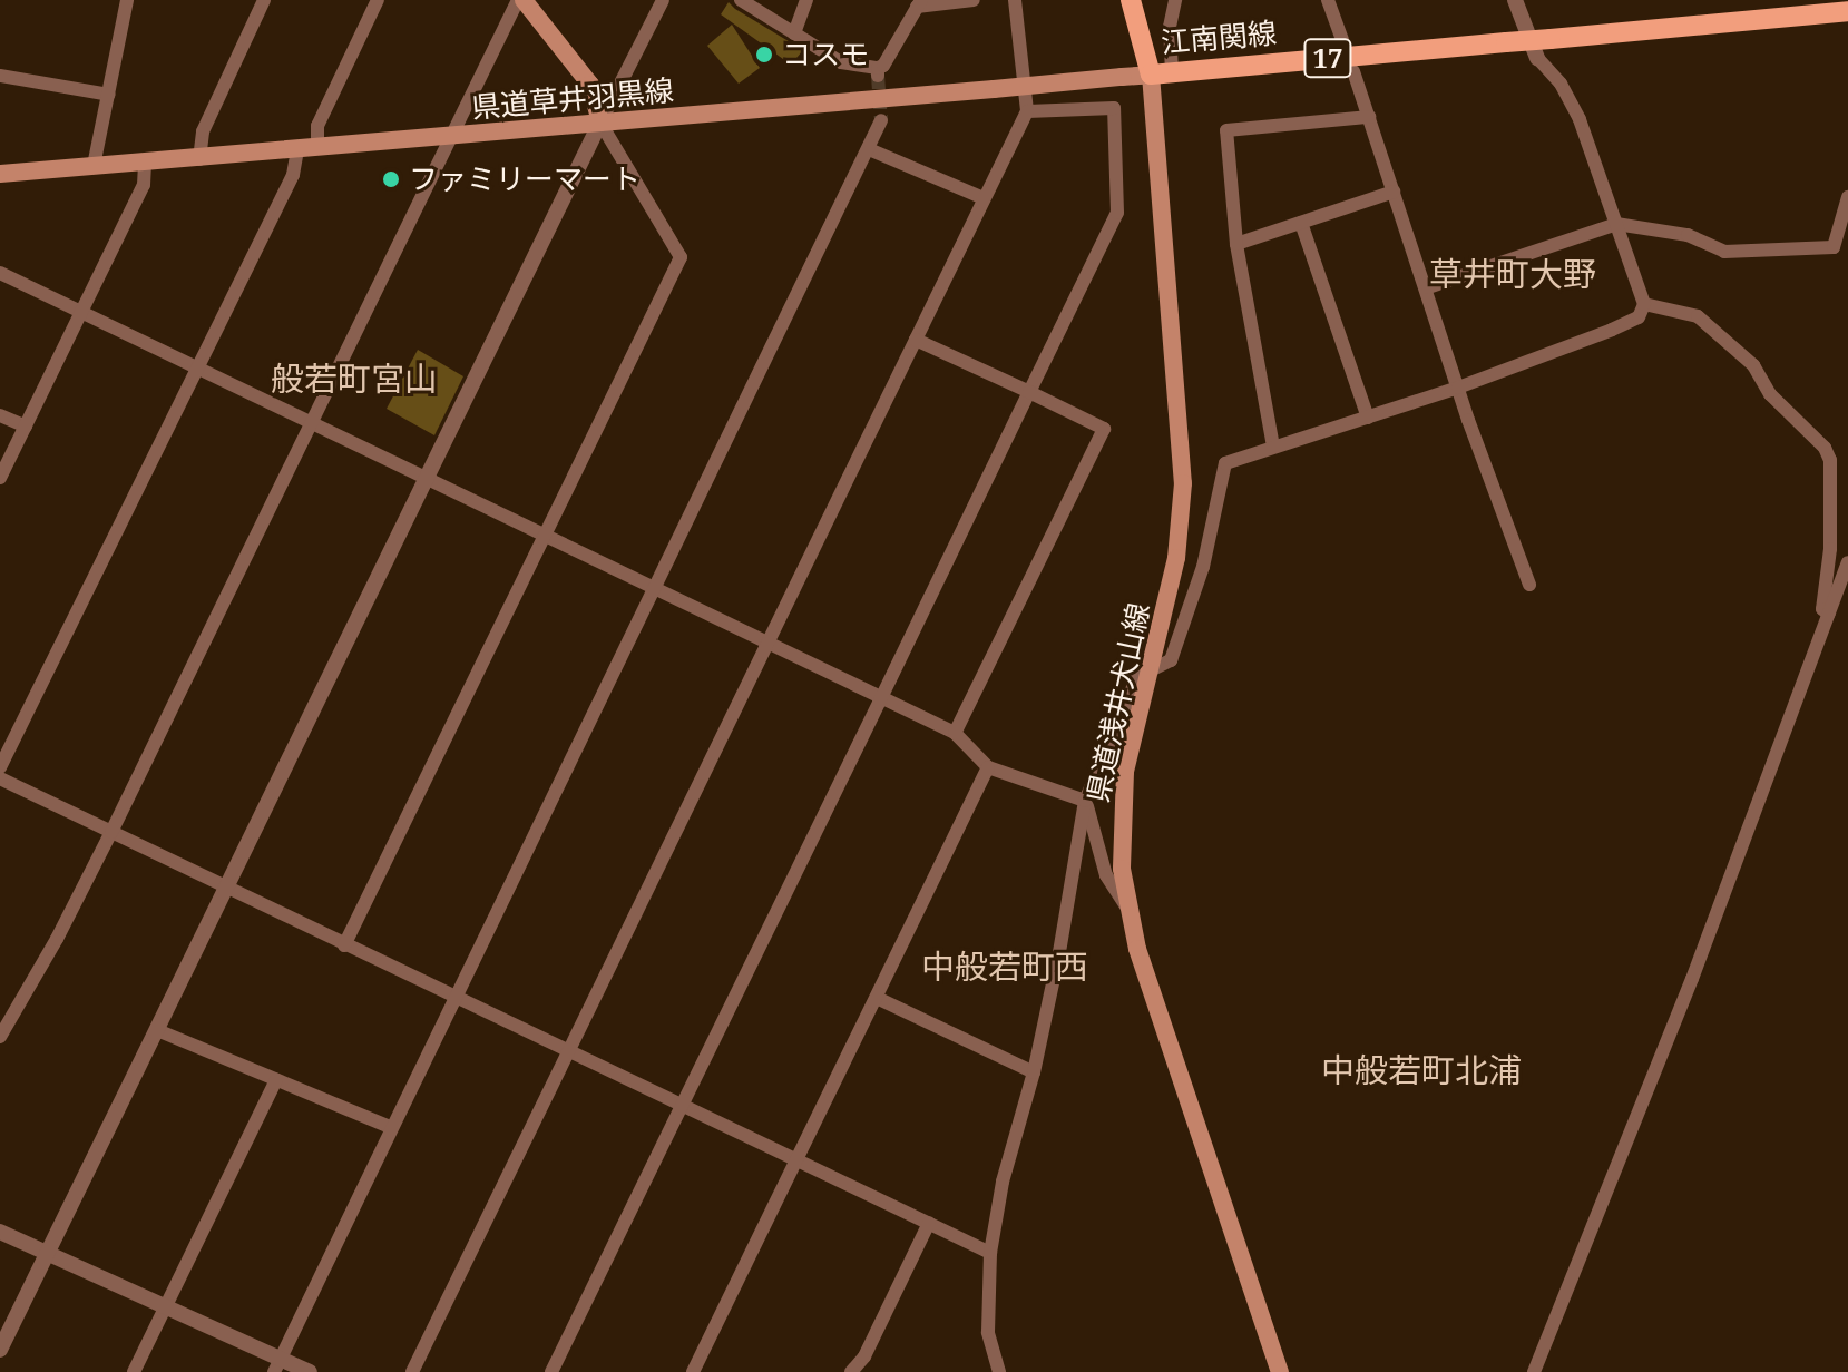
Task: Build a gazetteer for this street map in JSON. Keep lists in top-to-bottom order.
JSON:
{
  "streets": {
    "main road": [
      "江南関線",
      "17",
      "県道草井羽黒線",
      "県道浅井犬山線"
    ]
  },
  "crossings": [
    ["江南関線", "県道草井羽黒線"],
    ["江南関線", "県道浅井犬山線"],
    ["県道草井羽黒線", "県道浅井犬山線"]
  ],
  "districts": [
    "草井町大野",
    "般若町宮山",
    "中般若町西",
    "中般若町北浦"
  ],
  "places": ["コスモ", "ファミリーマート"]
}
